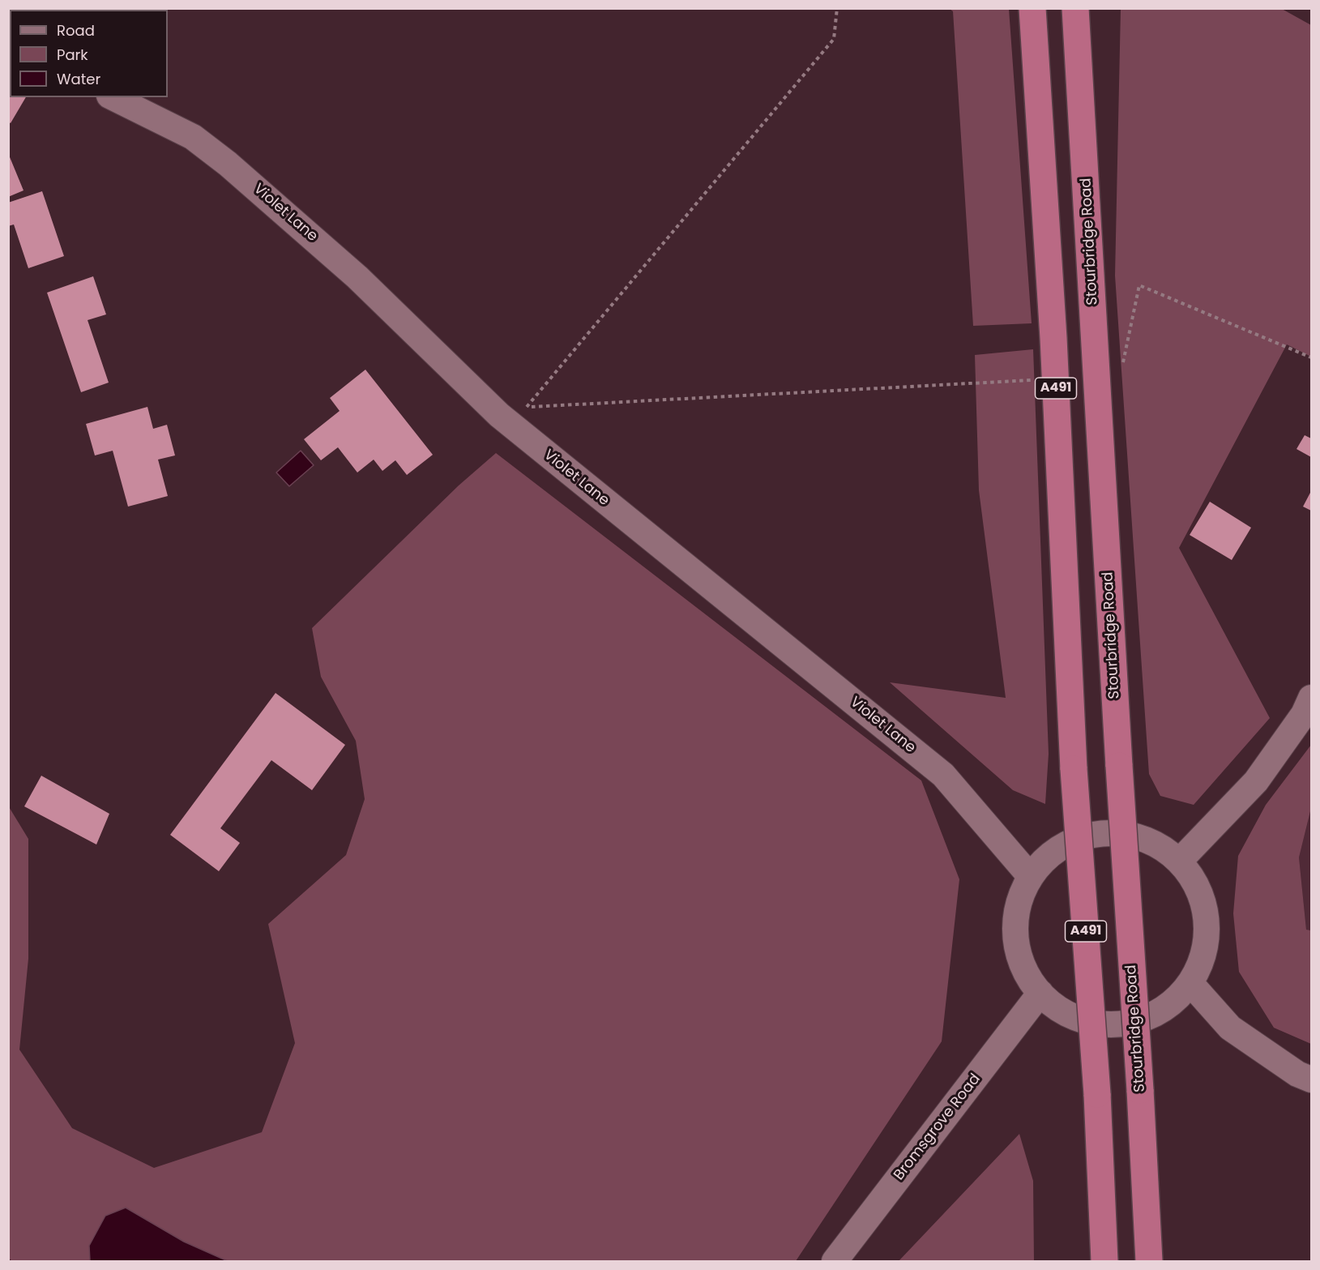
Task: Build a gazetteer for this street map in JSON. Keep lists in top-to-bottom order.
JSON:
{
  "streets": {
    "highway": ["Stourbridge Road", "A491"],
    "street": ["Violet Lane", "Bromsgrove Road"]
  },
  "legend": ["Road", "Park", "Water"]
}
